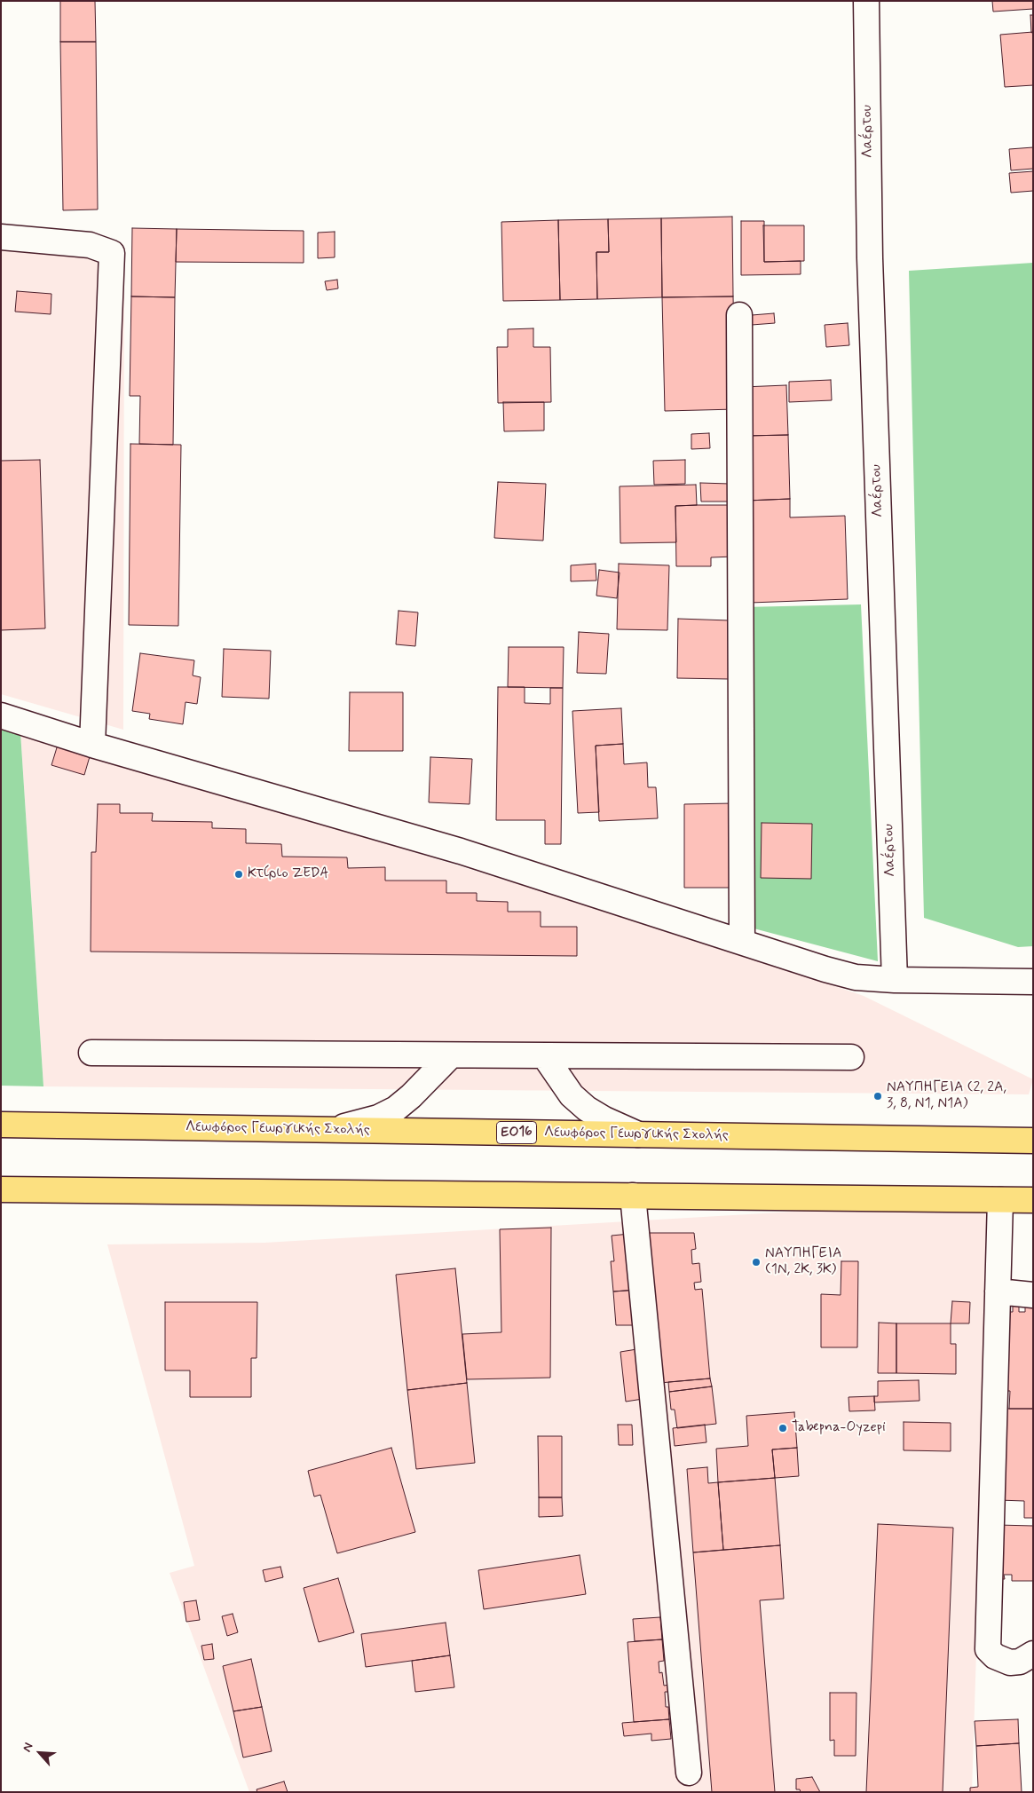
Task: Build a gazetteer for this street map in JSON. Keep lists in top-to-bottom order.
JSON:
{
  "streets": {
    "main road": ["Λεωφόρος Γεωργικής Σχολής", "ΕΟ16"],
    "street": ["Λαέρτου"]
  },
  "places": [
    "Κτίριο ZEDA",
    "ΝΑΥΠΗΓΕΙΑ (2, 2Α, 3, 8, Ν1, Ν1Α)",
    "ΝΑΥΠΗΓΕΙΑ (1Ν, 2Κ, 3Κ)",
    "Tabepna-Oyzepi"
  ],
  "north": "top left"
}
